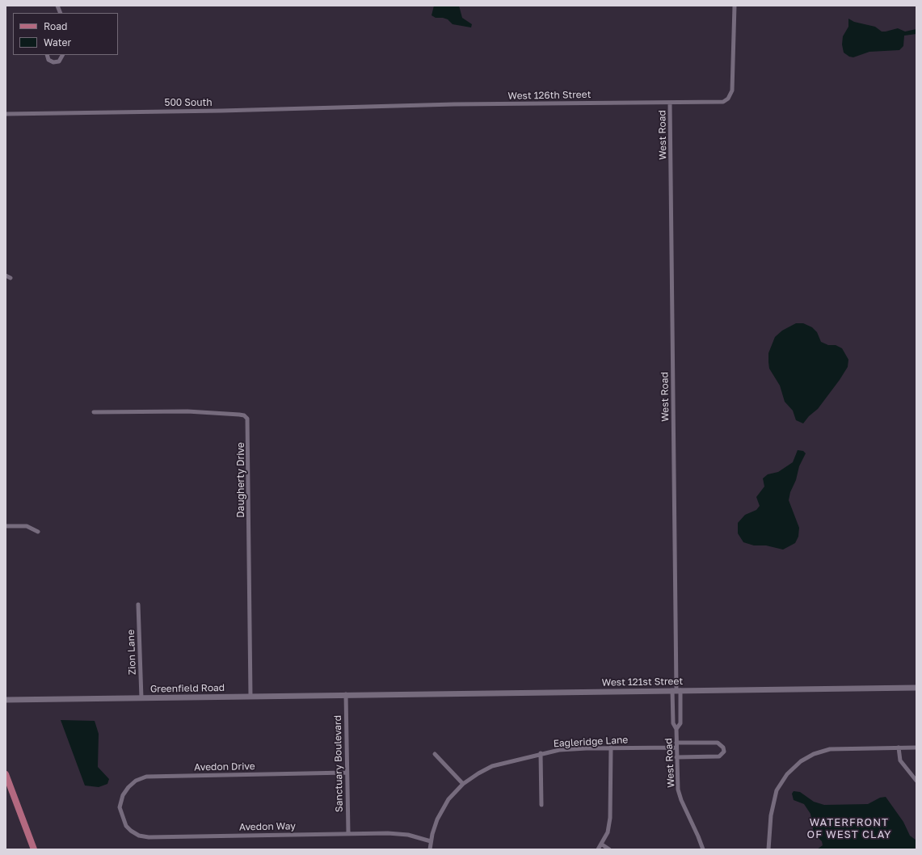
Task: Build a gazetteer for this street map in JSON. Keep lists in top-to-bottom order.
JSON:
{
  "streets": {
    "street": [
      "West 126th Street",
      "500 South",
      "West Road",
      "Daugherty Drive",
      "Zion Lane",
      "West 121st Street",
      "Greenfield Road",
      "Eagleridge Lane",
      "Sanctuary Boulevard",
      "Avedon Drive",
      "Avedon Way"
    ]
  },
  "crossings": [
    ["West 126th Street", "500 South"],
    ["West 126th Street", "West Road"],
    ["West Road", "West 121st Street"],
    ["West Road", "Eagleridge Lane"],
    ["Daugherty Drive", "Greenfield Road"],
    ["Zion Lane", "Greenfield Road"],
    ["West 121st Street", "Greenfield Road"],
    ["Greenfield Road", "Sanctuary Boulevard"],
    ["Eagleridge Lane", "Avedon Way"],
    ["Sanctuary Boulevard", "Avedon Drive"],
    ["Sanctuary Boulevard", "Avedon Way"],
    ["Avedon Drive", "Avedon Way"]
  ],
  "districts": ["WATERFRONT OF WEST CLAY"],
  "legend": ["Road", "Water"]
}
